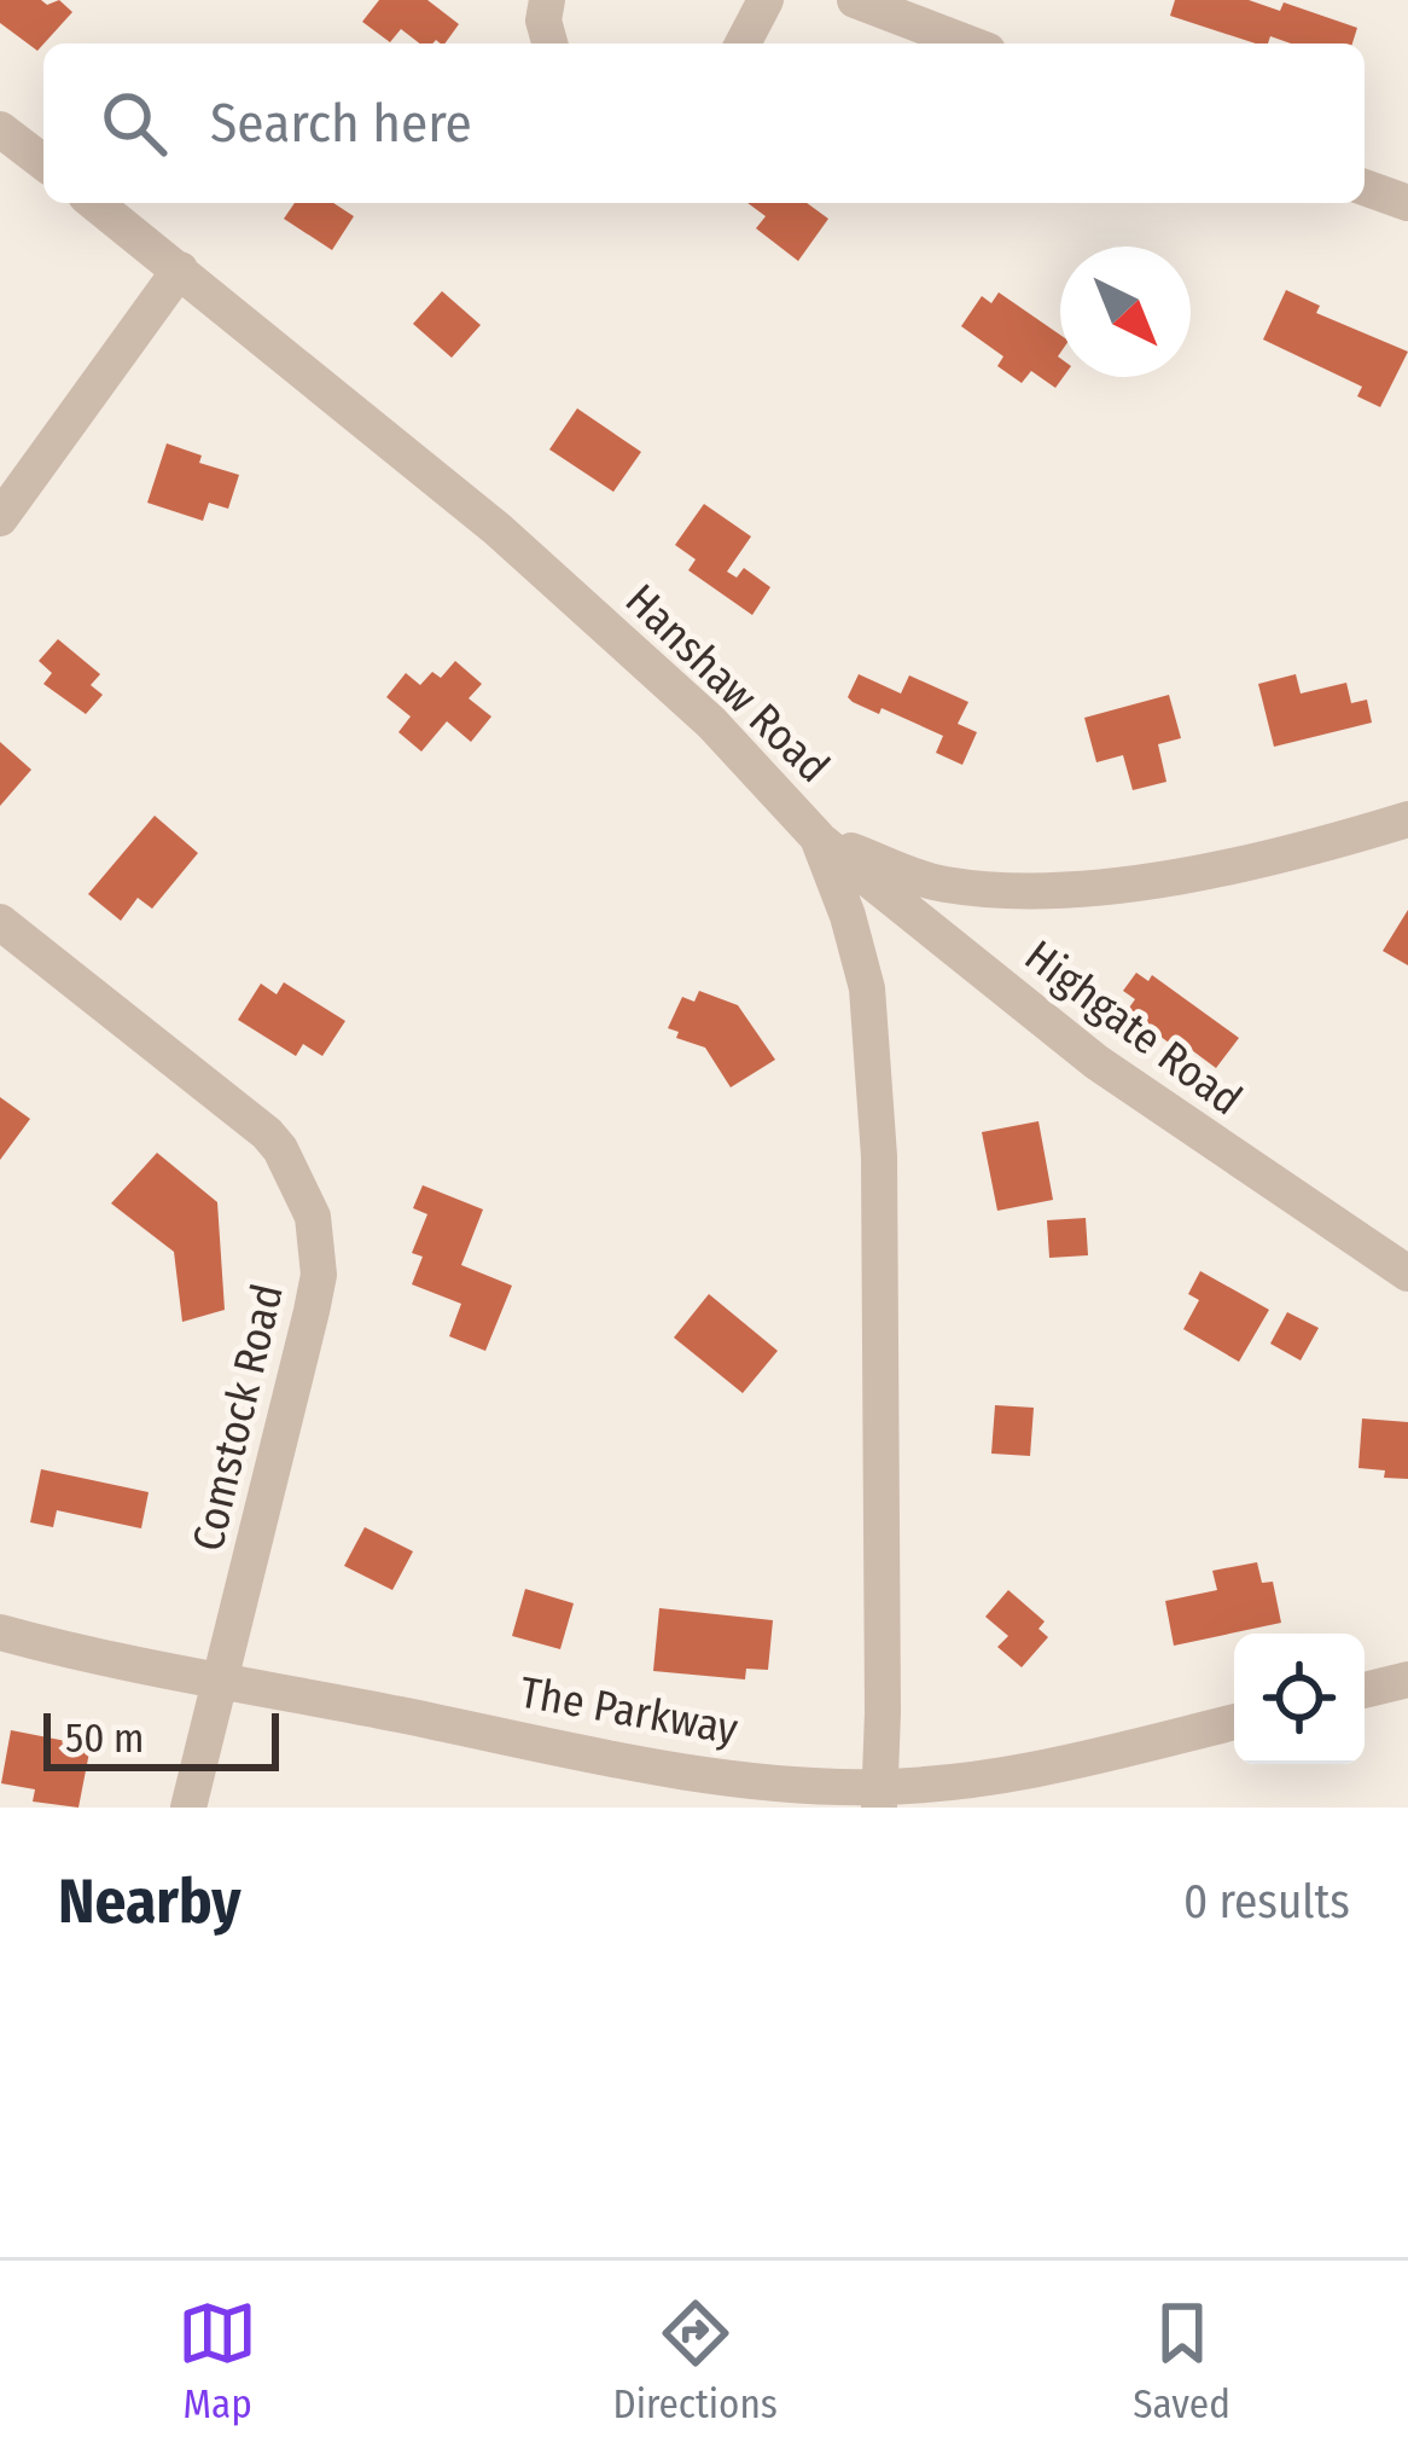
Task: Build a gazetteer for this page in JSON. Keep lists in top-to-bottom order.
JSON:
{
  "streets": {
    "street": [
      "Hanshaw Road",
      "Highgate Road",
      "Comstock Road",
      "The Parkway"
    ]
  },
  "crossings": [
    ["Hanshaw Road", "Highgate Road"],
    ["Hanshaw Road", "The Parkway"],
    ["Comstock Road", "The Parkway"]
  ],
  "scale_bar": "50 m",
  "north": "bottom right",
  "page": {
    "search": "Search here",
    "scale": "50 m",
    "heading": ["Nearby", "0 results"],
    "nav": ["Map", "Directions", "Saved"]
  }
}
